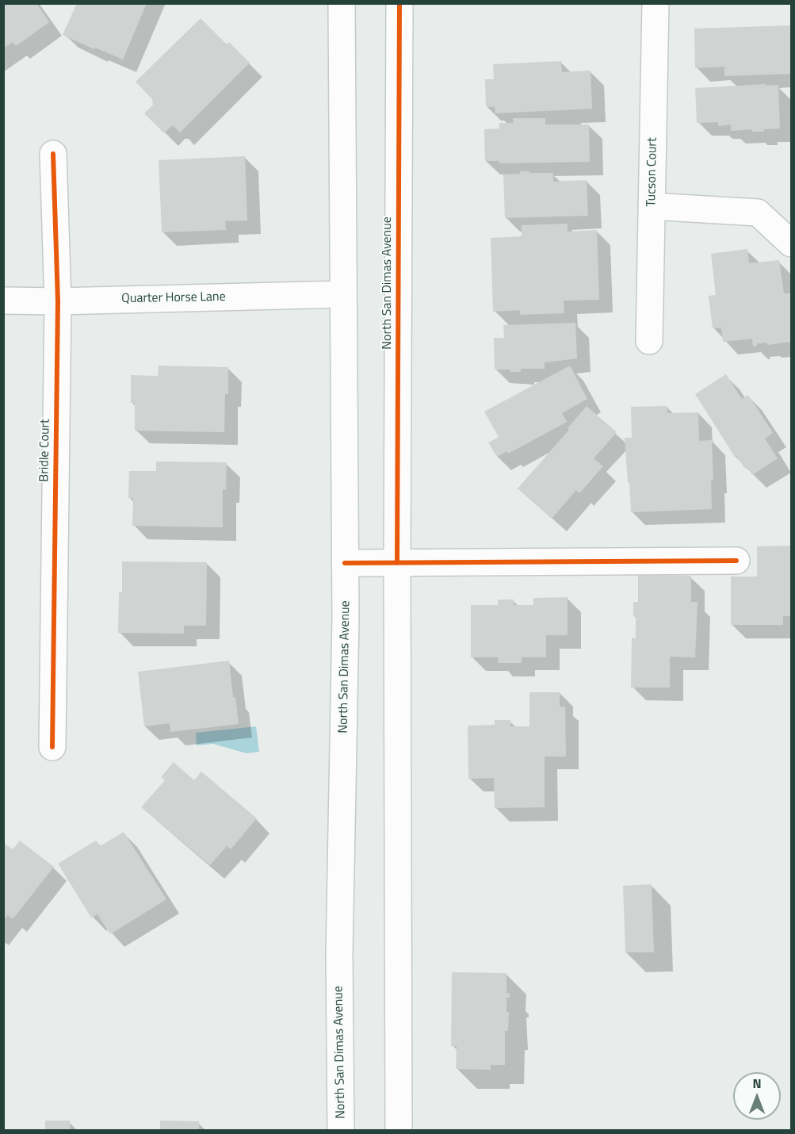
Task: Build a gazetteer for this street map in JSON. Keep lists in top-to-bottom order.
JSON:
{
  "streets": {
    "main road": [
      "Tucson Court",
      "North San Dimas Avenue",
      "Quarter Horse Lane",
      "Bridle Court"
    ]
  },
  "crossings": [
    ["North San Dimas Avenue", "Quarter Horse Lane"],
    ["Quarter Horse Lane", "Bridle Court"]
  ],
  "north": "top"
}
